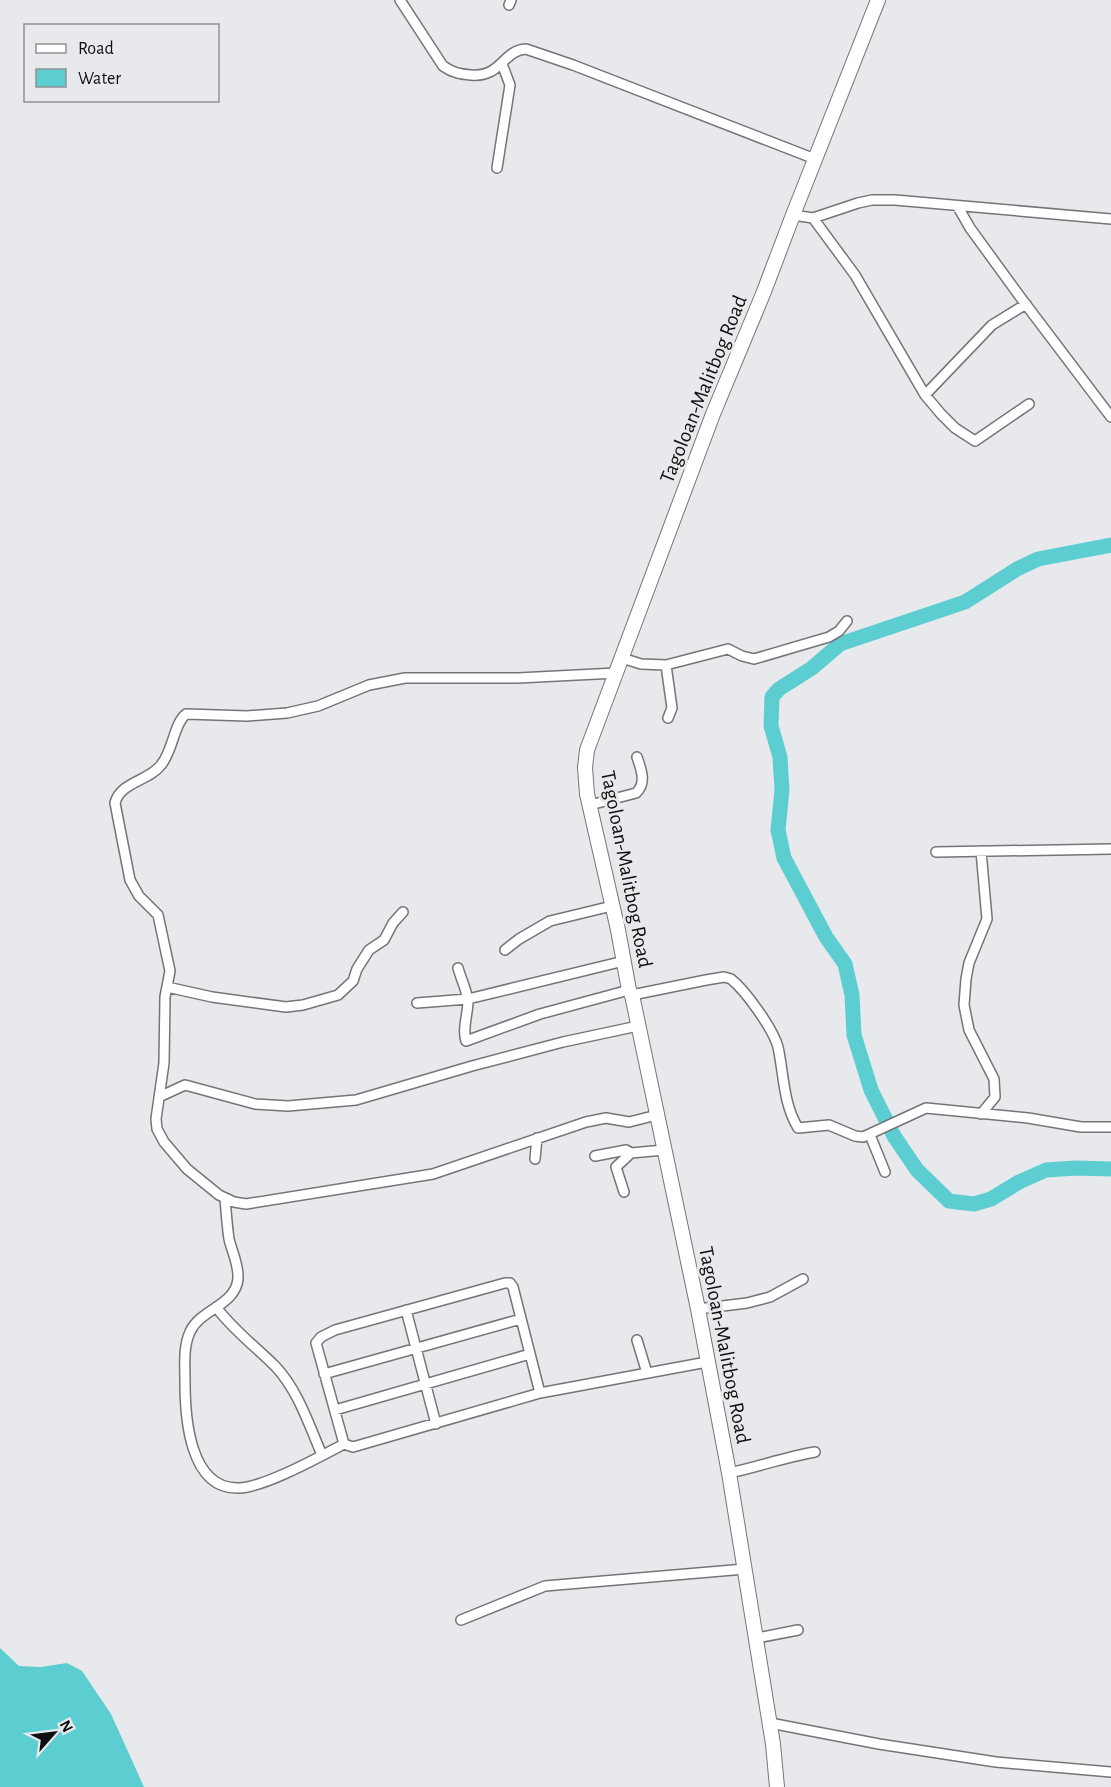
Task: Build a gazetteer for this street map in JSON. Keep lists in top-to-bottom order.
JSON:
{
  "streets": {
    "main road": ["Tagoloan-Malitbog Road"]
  },
  "legend": ["Road", "Water"],
  "north": "top right"
}
